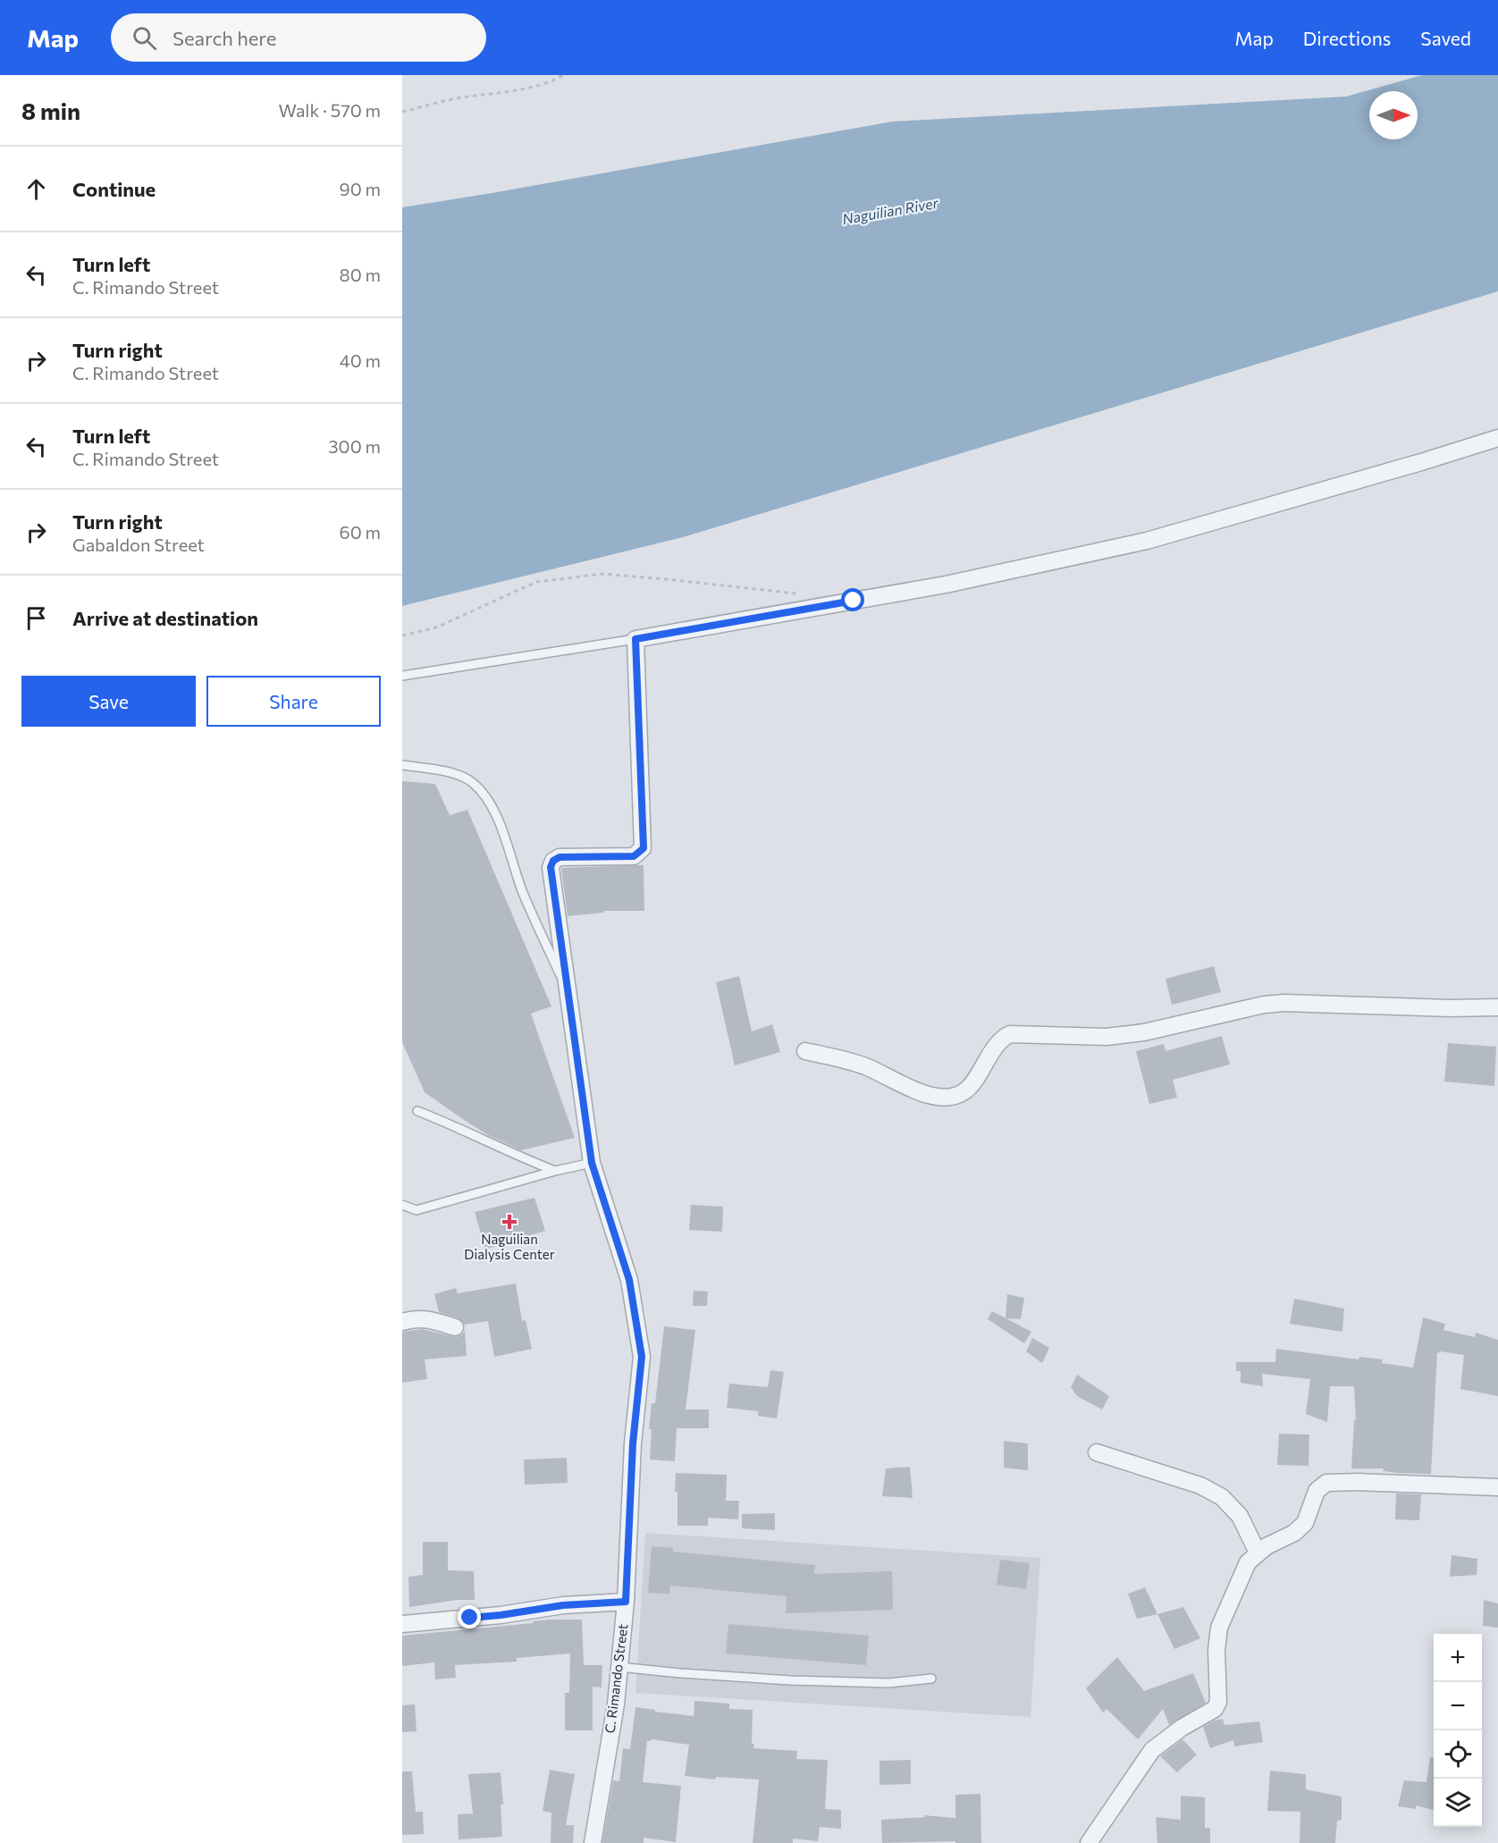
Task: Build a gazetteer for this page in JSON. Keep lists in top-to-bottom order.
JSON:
{
  "streets": {
    "street": ["C. Rimando Street"]
  },
  "water": ["Naguilian River"],
  "places": {
    "health": ["Naguilian Dialysis Center"]
  },
  "north": "right",
  "page": {
    "header": "Map",
    "search": "Search here",
    "nav": ["Map", "Directions", "Saved"],
    "heading": ["8 min", "Walk · 570 m"],
    "list": [
      ["Continue", "90 m"],
      ["Turn left", "C. Rimando Street", "80 m"],
      ["Turn right", "C. Rimando Street", "40 m"],
      ["Turn left", "C. Rimando Street", "300 m"],
      ["Turn right", "Gabaldon Street", "60 m"],
      "Arrive at destination"
    ],
    "buttons": ["Save", "Share"],
    "map_buttons": ["+", "−"]
  }
}
